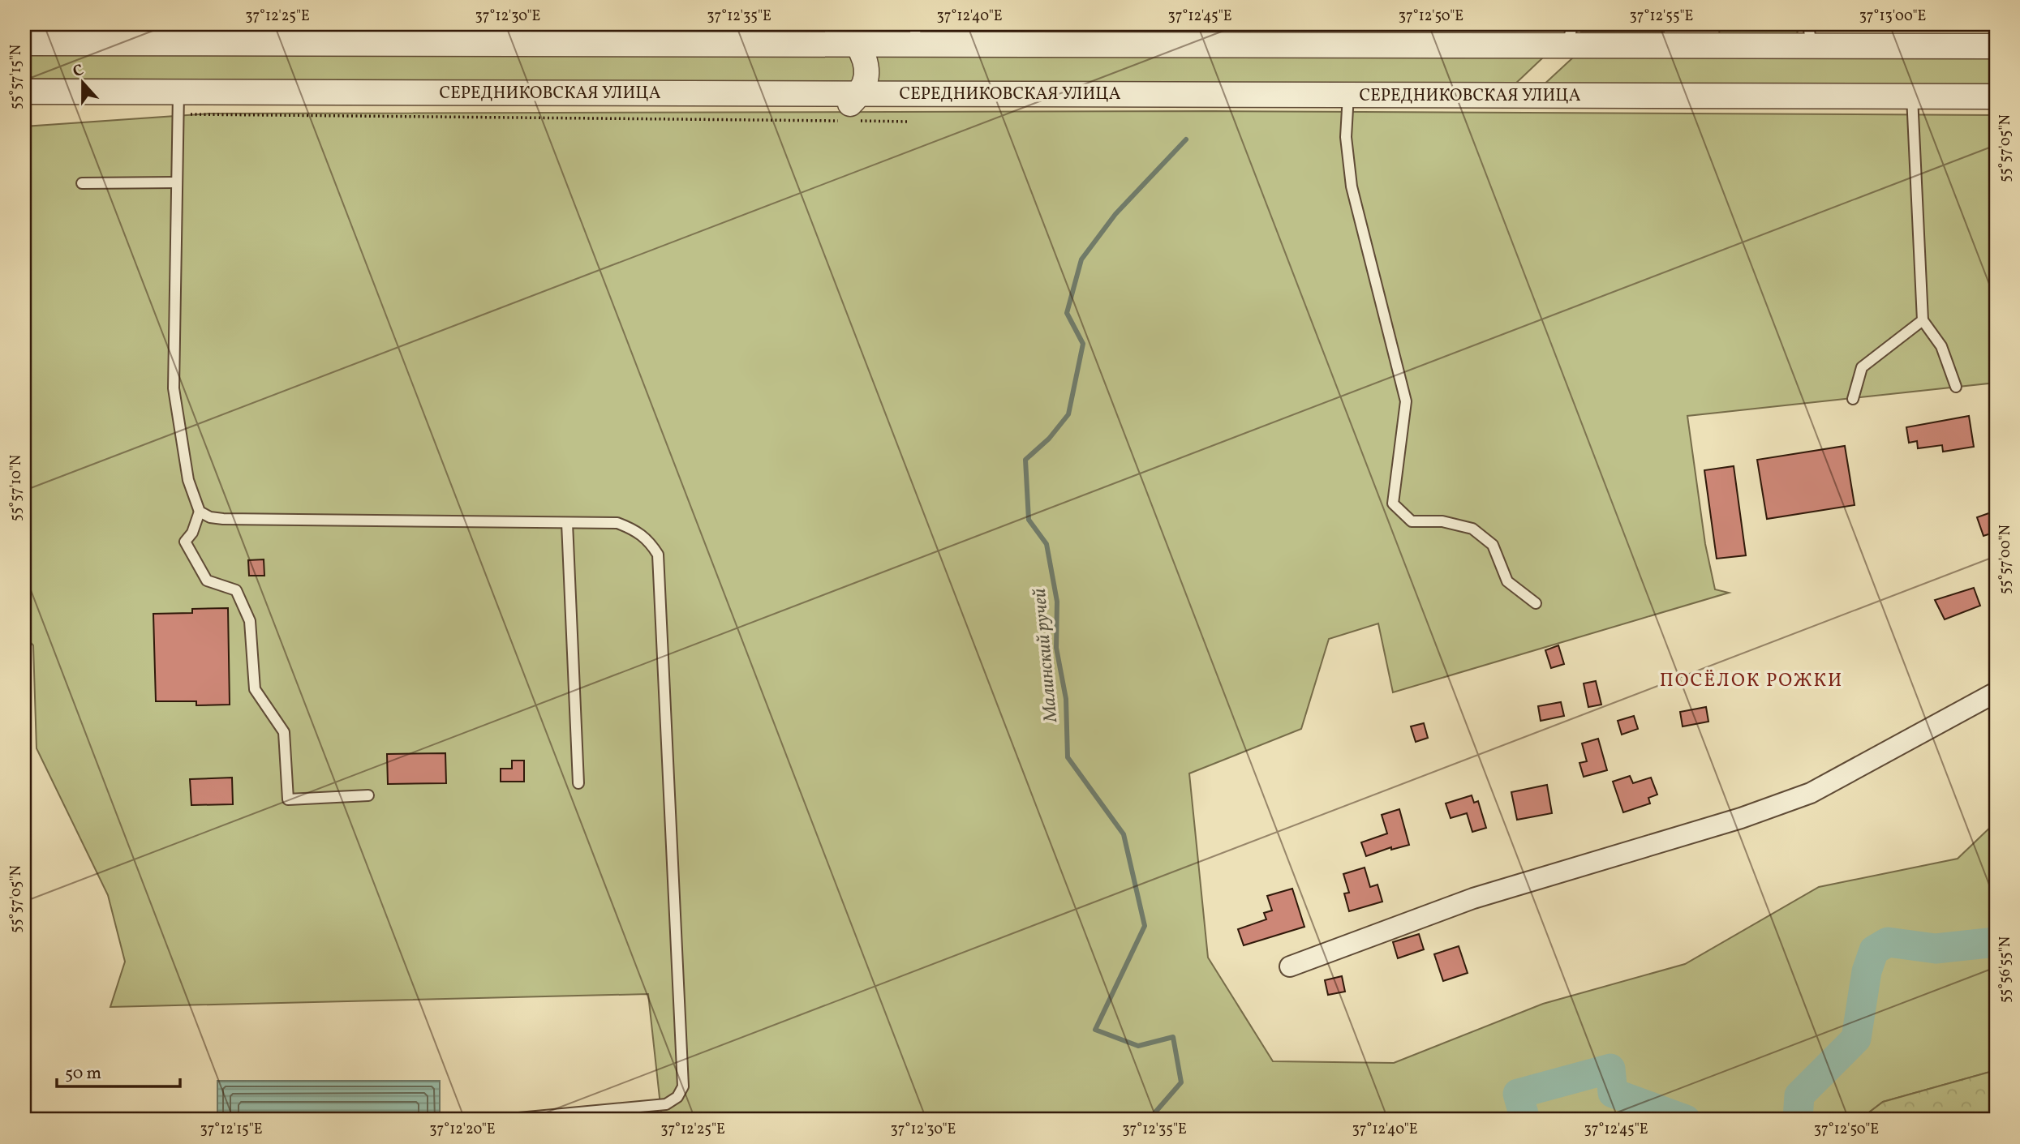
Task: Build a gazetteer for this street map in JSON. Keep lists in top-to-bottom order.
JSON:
{
  "streets": {
    "street": ["СЕРЕДНИКОВСКАЯ УЛИЦА"]
  },
  "districts": ["ПОСЁЛОК РОЖКИ"],
  "water": ["Малинский ручей"],
  "scale_bar": "50 m",
  "north": "top",
  "coordinates": [
    "37°12'25\"E",
    "37°12'30\"E",
    "37°12'35\"E",
    "37°12'40\"E",
    "37°12'45\"E",
    "37°12'50\"E",
    "37°12'55\"E",
    "37°13'00\"E",
    "55°57'15\"N",
    "55°57'05\"N",
    "55°57'10\"N",
    "55°57'00\"N",
    "55°56'55\"N",
    "37°12'15\"E",
    "37°12'20\"E"
  ]
}
